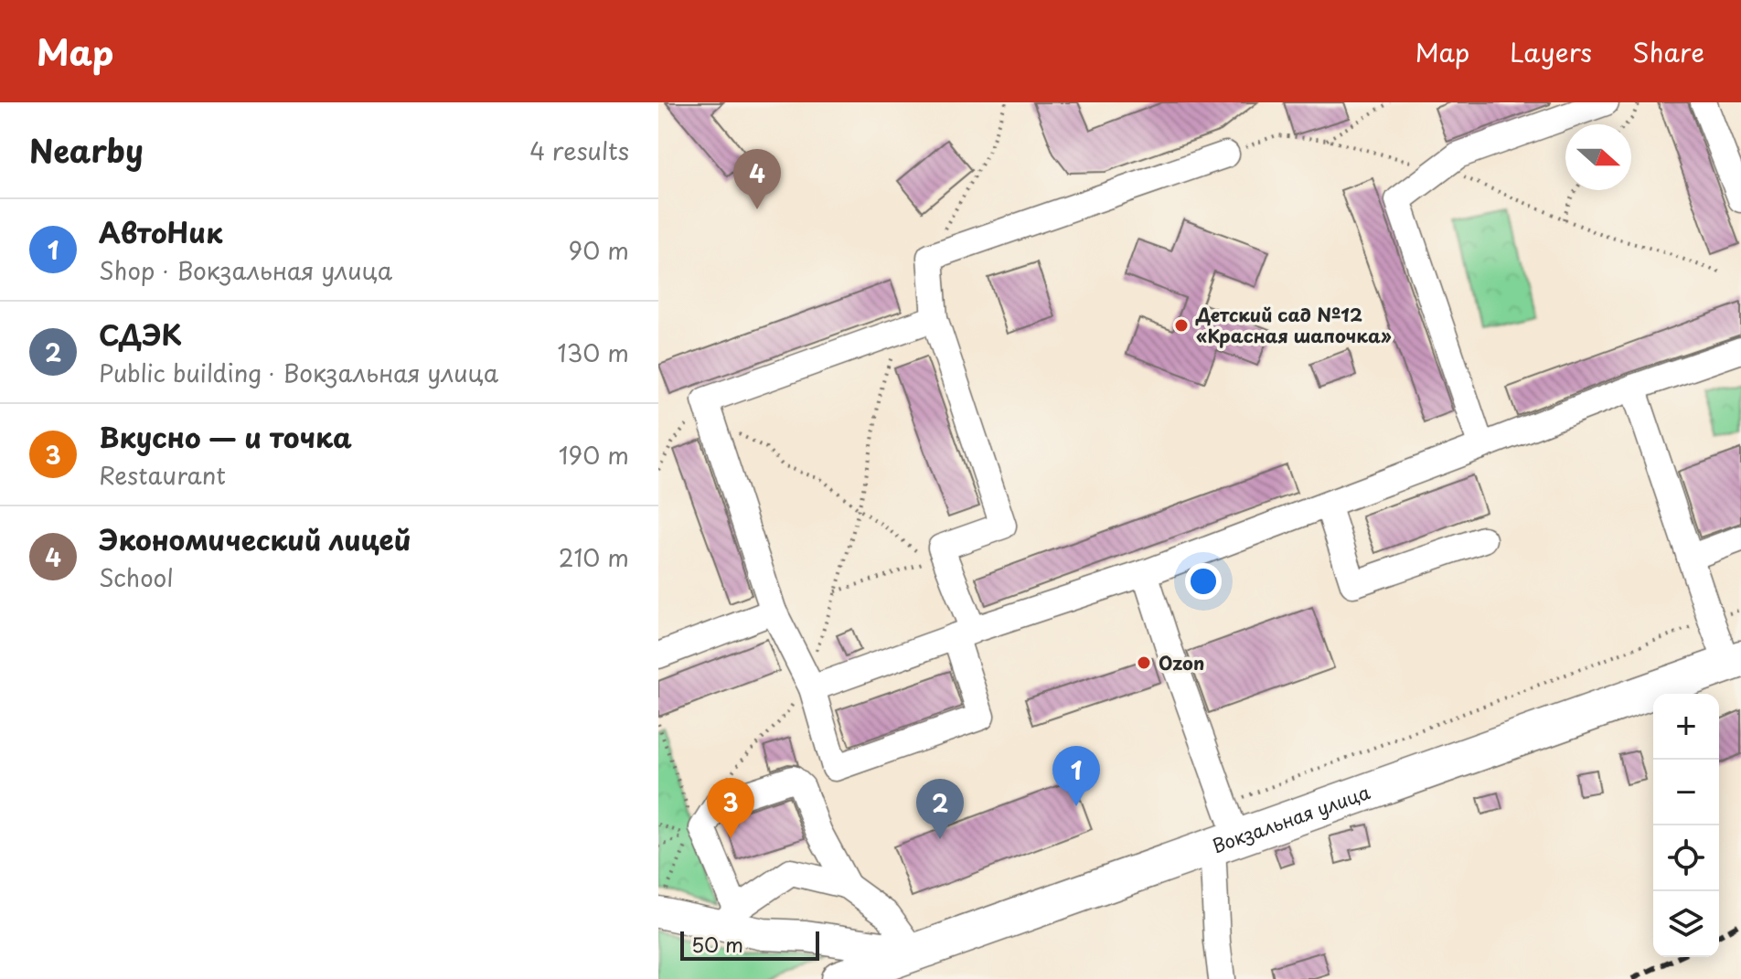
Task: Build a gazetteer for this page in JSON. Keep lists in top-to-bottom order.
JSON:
{
  "streets": {
    "highway": ["Вокзальная улица"]
  },
  "places": ["Детский сад №12 «Красная шапочка»", "Ozon"],
  "scale_bar": "50 m",
  "north": "right",
  "page": {
    "header": "Map",
    "nav": ["Map", "Layers", "Share"],
    "heading": ["Nearby", "4 results"],
    "pins": [
      "4",
      "1",
      "3",
      "2"
    ],
    "list": [
      {
        "mark": "1",
        "name": "АвтоНик",
        "note": "Shop · Вокзальная улица",
        "value": "90 m"
      },
      {
        "mark": "2",
        "name": "СДЭК",
        "note": "Public building · Вокзальная улица",
        "value": "130 m"
      },
      {
        "mark": "3",
        "name": "Вкусно — и точка",
        "note": "Restaurant",
        "value": "190 m"
      },
      {
        "mark": "4",
        "name": "Экономический лицей",
        "note": "School",
        "value": "210 m"
      }
    ],
    "map_buttons": ["+", "−"],
    "scale": "50 m"
  }
}
